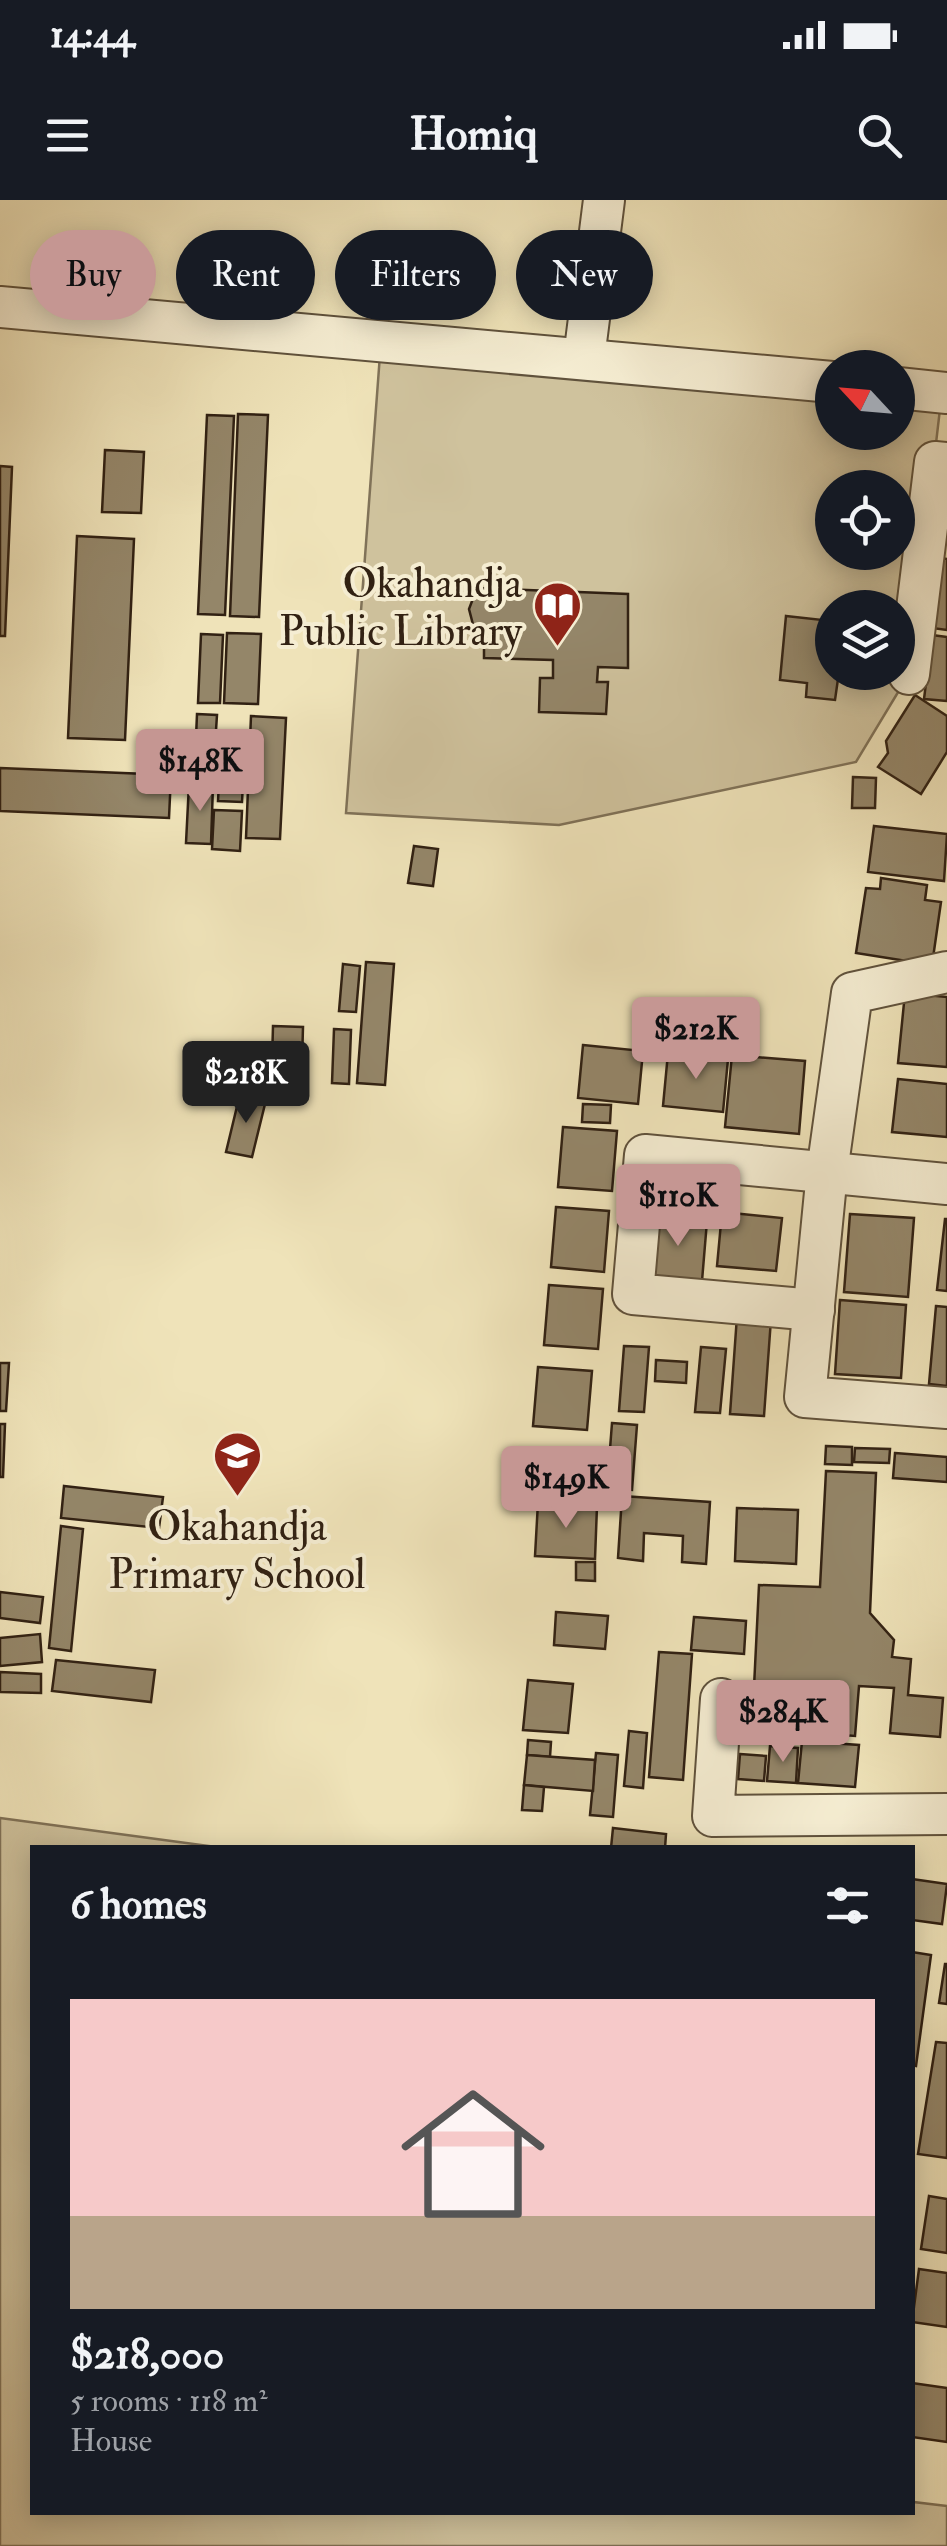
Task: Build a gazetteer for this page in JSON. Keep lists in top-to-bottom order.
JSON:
{
  "places": {
    "library": ["Okahandja Public Library"],
    "school or university": ["Okahandja Primary School"]
  },
  "north": "top left",
  "page": {
    "status": "14:44",
    "header": "Homiq",
    "chip": [
      "Buy",
      "Rent",
      "Filters",
      "New"
    ],
    "price": [
      "$148K",
      "$212K",
      "$218K",
      "$110K",
      "$149K",
      "$284K"
    ],
    "heading": "6 homes",
    "list": [
      {
        "name": "$218,000",
        "note": "5 rooms · 118 m² · House"
      }
    ]
  }
}
